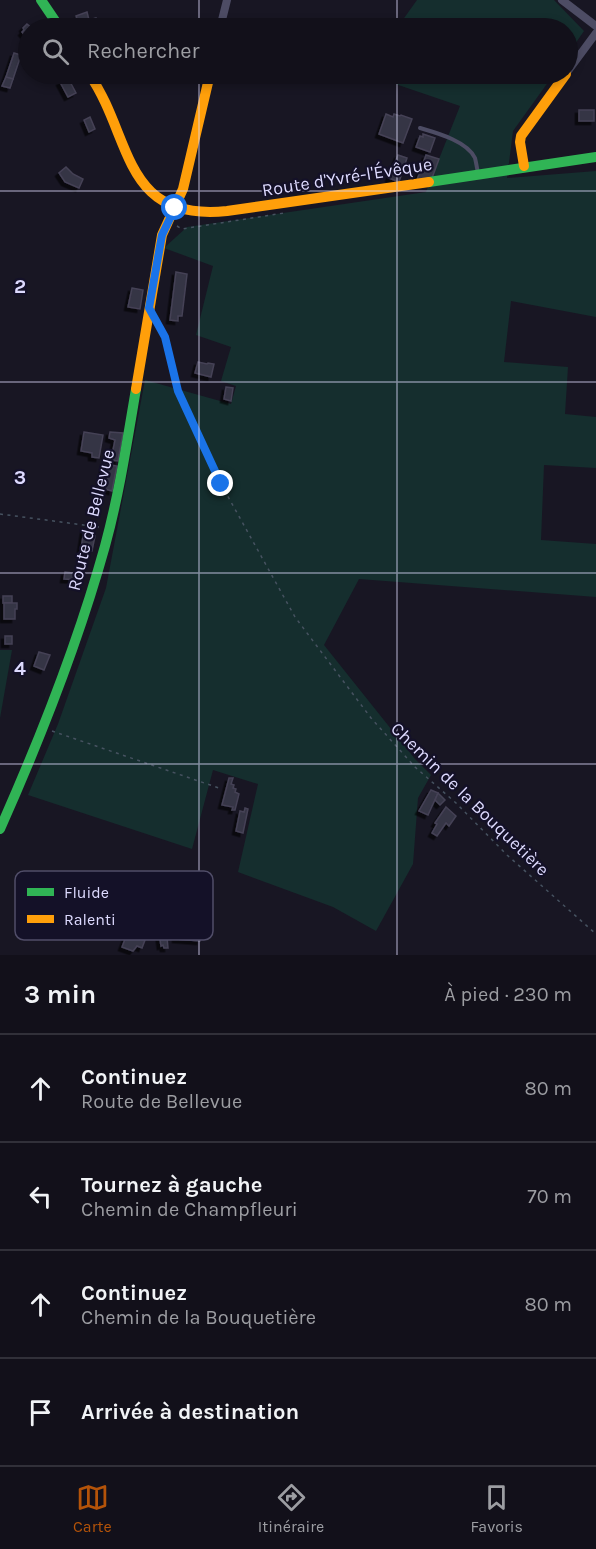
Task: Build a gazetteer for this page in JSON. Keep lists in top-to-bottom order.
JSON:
{
  "streets": {
    "street": ["Route d'Yvré-l'Évêque", "Route de Bellevue"],
    "path": ["Chemin de la Bouquetière"]
  },
  "crossings": [
    ["Route d'Yvré-l'Évêque", "Route de Bellevue"],
    ["Route de Bellevue", "Chemin de la Bouquetière"]
  ],
  "legend": ["Fluide", "Ralenti"],
  "page": {
    "search": "Rechercher",
    "heading": ["3 min", "À pied · 230 m"],
    "list": [
      ["Continuez", "Route de Bellevue", "80 m"],
      ["Tournez à gauche", "Chemin de Champfleuri", "70 m"],
      ["Continuez", "Chemin de la Bouquetière", "80 m"],
      "Arrivée à destination"
    ],
    "nav": ["Carte", "Itinéraire", "Favoris"]
  },
  "grid": {
    "rows": ["2", "3", "4"]
  }
}
